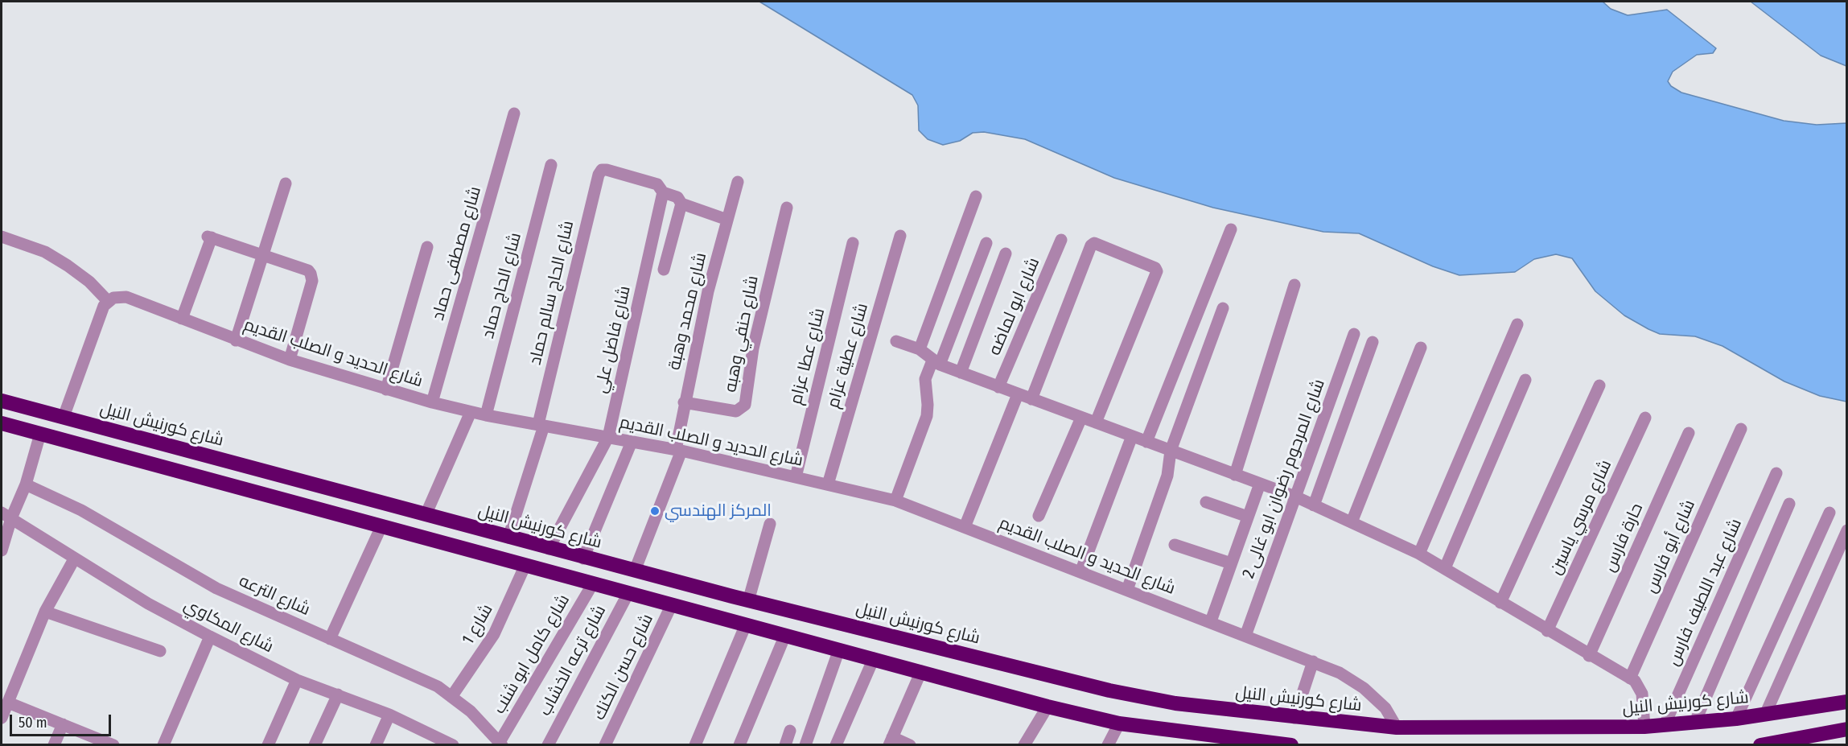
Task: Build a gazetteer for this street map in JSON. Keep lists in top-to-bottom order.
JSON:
{
  "streets": {
    "highway": ["شارع كورنيش النيل"],
    "street": [
      "شارع مصطفى حماد",
      "شارع الحاج حماد",
      "شارع الحاج سالم حماد",
      "شارع ابو لماضه",
      "شارع محمد وهبة",
      "شارع حنفي وهبه",
      "شارع فاضل علي",
      "شارع الحديد و الصلب القديم",
      "شارع عطية عزام",
      "شارع عطا عزام",
      "شارع المرحوم رضوان ابو غالى 2",
      "شارع مرسي ياسين",
      "حارة فارس",
      "شارع أبو فارس",
      "شارع عبد اللطيف فارس",
      "شارع الترعه",
      "شارع 1",
      "شارع المكاوي",
      "شارع كامل ابو شنب",
      "شارع ترعه الخشاب",
      "شارع حسن الكنك"
    ]
  },
  "crossings": [
    ["شارع مصطفى حماد", "شارع الحديد و الصلب القديم"],
    ["شارع الحاج حماد", "شارع الحديد و الصلب القديم"],
    ["شارع الحاج سالم حماد", "شارع فاضل علي"],
    ["شارع الحاج سالم حماد", "شارع الحديد و الصلب القديم"],
    ["شارع الحاج سالم حماد", "شارع كورنيش النيل"],
    ["شارع محمد وهبة", "شارع حنفي وهبه"],
    ["شارع محمد وهبة", "شارع الحديد و الصلب القديم"],
    ["شارع محمد وهبة", "شارع كورنيش النيل"],
    ["شارع فاضل علي", "شارع الحديد و الصلب القديم"],
    ["شارع فاضل علي", "شارع كورنيش النيل"],
    ["شارع الحديد و الصلب القديم", "شارع عطية عزام"],
    ["شارع الحديد و الصلب القديم", "شارع عطا عزام"],
    ["شارع الحديد و الصلب القديم", "شارع كورنيش النيل"],
    ["شارع الحديد و الصلب القديم", "شارع المرحوم رضوان ابو غالى 2"],
    ["شارع كورنيش النيل", "شارع عبد اللطيف فارس"],
    ["شارع الترعه", "شارع 1"],
    ["شارع الترعه", "شارع كامل ابو شنب"]
  ],
  "places": ["المركز الهندسي"],
  "scale_bar": "50 m"
}
